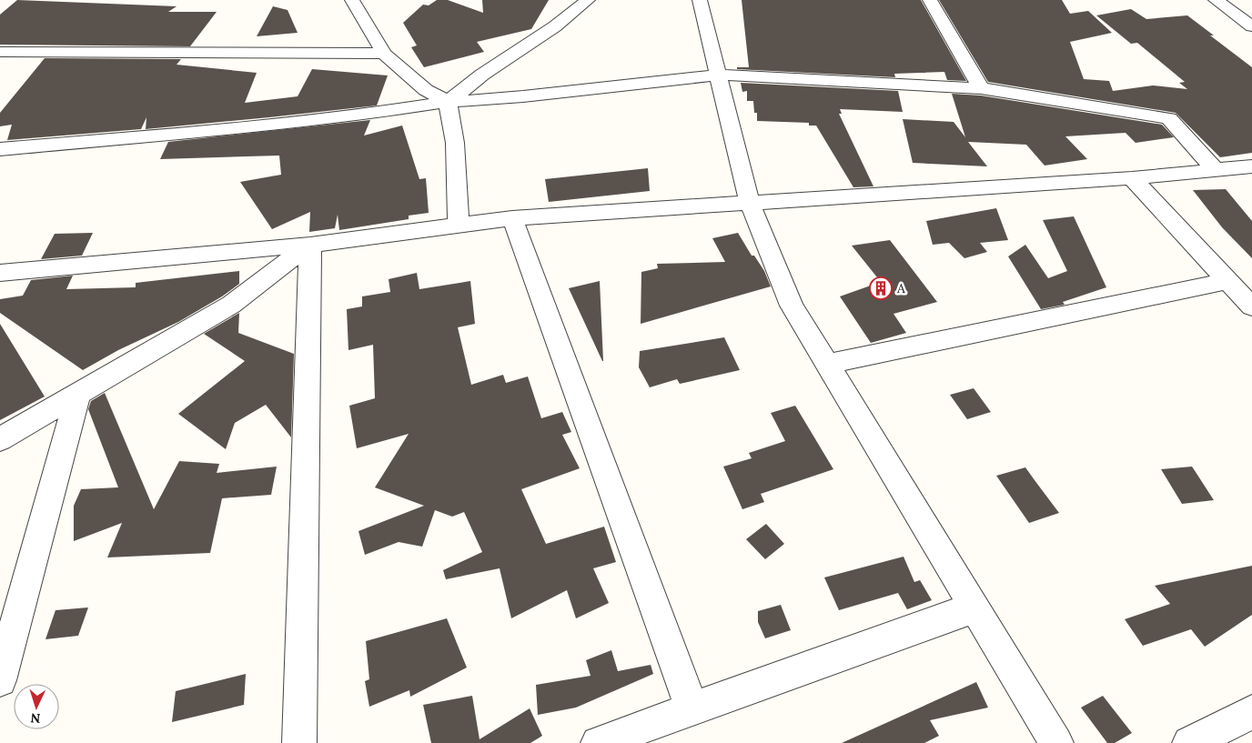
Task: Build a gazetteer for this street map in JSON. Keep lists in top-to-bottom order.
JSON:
{
  "places": {
    "building": ["A"]
  },
  "north": "bottom"
}
